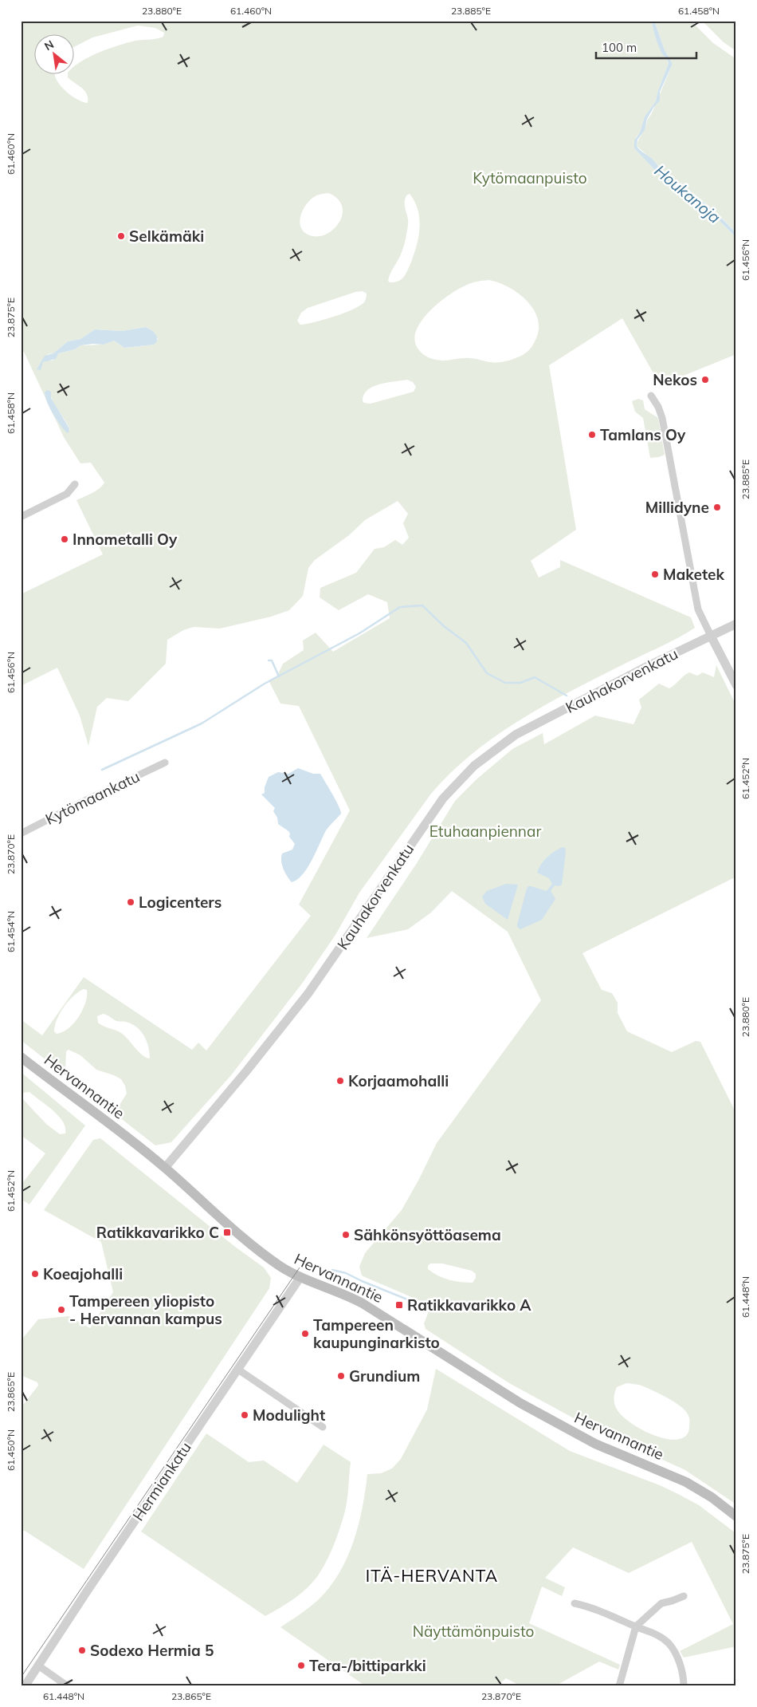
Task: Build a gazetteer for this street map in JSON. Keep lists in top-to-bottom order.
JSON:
{
  "streets": {
    "main road": ["Hervannantie"],
    "street": ["Kauhakorvenkatu", "Kytömaankatu", "Hermiankatu"]
  },
  "crossings": [
    ["Kauhakorvenkatu", "Hervannantie"],
    ["Hervannantie", "Hermiankatu"]
  ],
  "districts": ["ITÄ-HERVANTA"],
  "water": ["Houkanoja"],
  "parks": ["Kytömaanpuisto", "Etuhaanpiennar", "Näyttämönpuisto"],
  "places": {
    "other": [
      "Selkämäki",
      "Nekos",
      "Tamlans Oy",
      "Millidyne",
      "Innometalli Oy",
      "Maketek",
      "Logicenters",
      "Korjaamohalli",
      "Sähkönsyöttöasema",
      "Koeajohalli",
      "Tampereen yliopisto - Hervannan kampus",
      "Tampereen kaupunginarkisto",
      "Grundium",
      "Modulight",
      "Sodexo Hermia 5",
      "Tera-/bittiparkki"
    ],
    "transit": ["Ratikkavarikko C", "Ratikkavarikko A"]
  },
  "scale_bar": "100 m",
  "north": "top left",
  "coordinates": [
    "23.880°E",
    "61.460°N",
    "23.885°E",
    "61.458°N",
    "61.456°N",
    "23.875°E",
    "61.452°N",
    "23.870°E",
    "61.454°N",
    "61.448°N",
    "23.865°E",
    "61.450°N"
  ]
}
